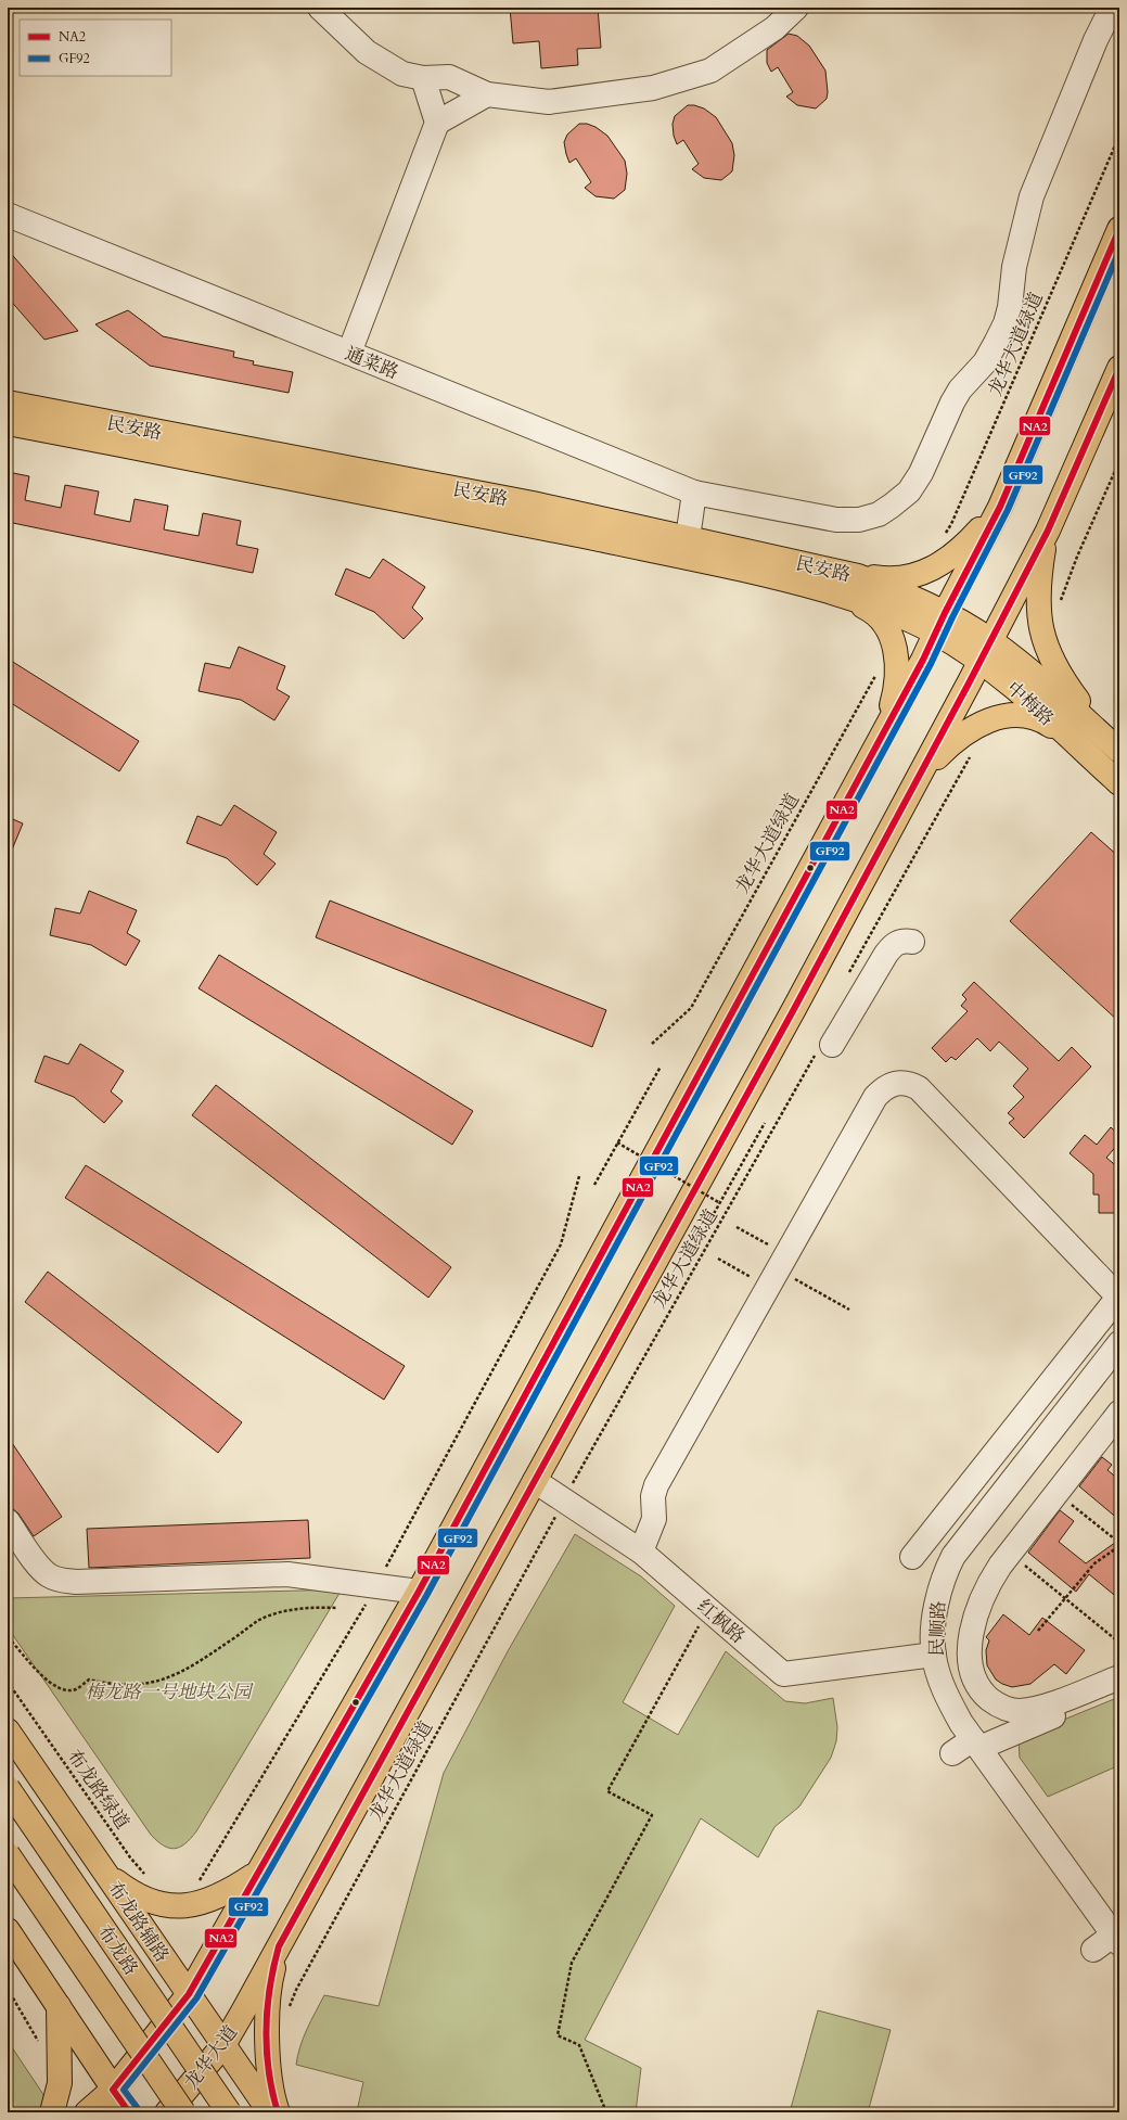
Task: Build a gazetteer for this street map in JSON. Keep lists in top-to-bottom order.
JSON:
{
  "streets": {
    "main road": [
      "民安路",
      "中梅路",
      "布龙路辅路",
      "布龙路",
      "龙华大道"
    ],
    "street": ["通菜路", "红枫路", "民顺路"],
    "path": ["龙华大道绿道", "布龙路绿道"]
  },
  "crossings": [
    ["民安路", "中梅路"],
    ["中梅路", "龙华大道"],
    ["红枫路", "民顺路"],
    ["红枫路", "龙华大道"],
    ["布龙路辅路", "龙华大道"]
  ],
  "parks": ["梅龙路一号地块公园"],
  "lines": ["transit line NA2", "transit line GF92"],
  "legend": ["NA2", "GF92"]
}
